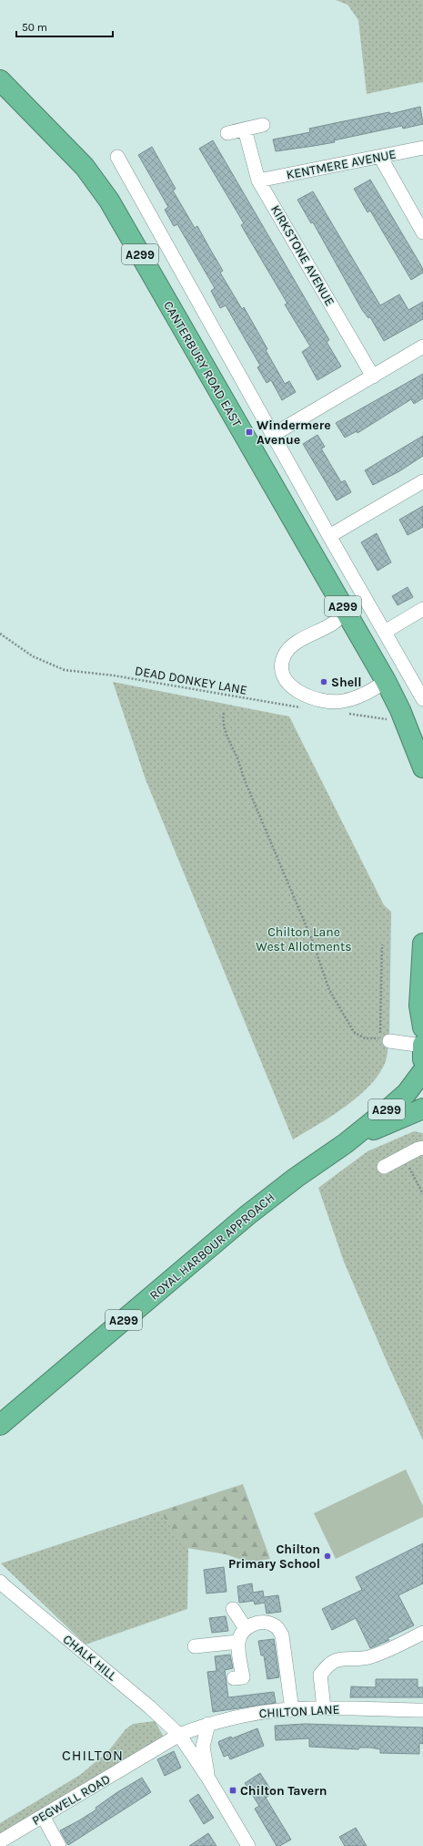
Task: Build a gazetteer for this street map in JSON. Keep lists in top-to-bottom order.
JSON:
{
  "streets": {
    "highway": ["A299", "CANTERBURY ROAD EAST", "ROYAL HARBOUR APPROACH"],
    "street": [
      "KENTMERE AVENUE",
      "KIRKSTONE AVENUE",
      "CHALK HILL",
      "CHILTON LANE",
      "PEGWELL ROAD"
    ],
    "path": ["DEAD DONKEY LANE"]
  },
  "crossings": [
    ["KENTMERE AVENUE", "KIRKSTONE AVENUE"],
    ["CHALK HILL", "CHILTON LANE"],
    ["CHALK HILL", "PEGWELL ROAD"],
    ["CHILTON LANE", "PEGWELL ROAD"]
  ],
  "districts": ["CHILTON"],
  "parks": ["Chilton Lane West Allotments"],
  "places": {
    "transit": ["Windermere Avenue", "Chilton Tavern"],
    "other": ["Shell", "Chilton Primary School"]
  },
  "scale_bar": "50 m"
}
